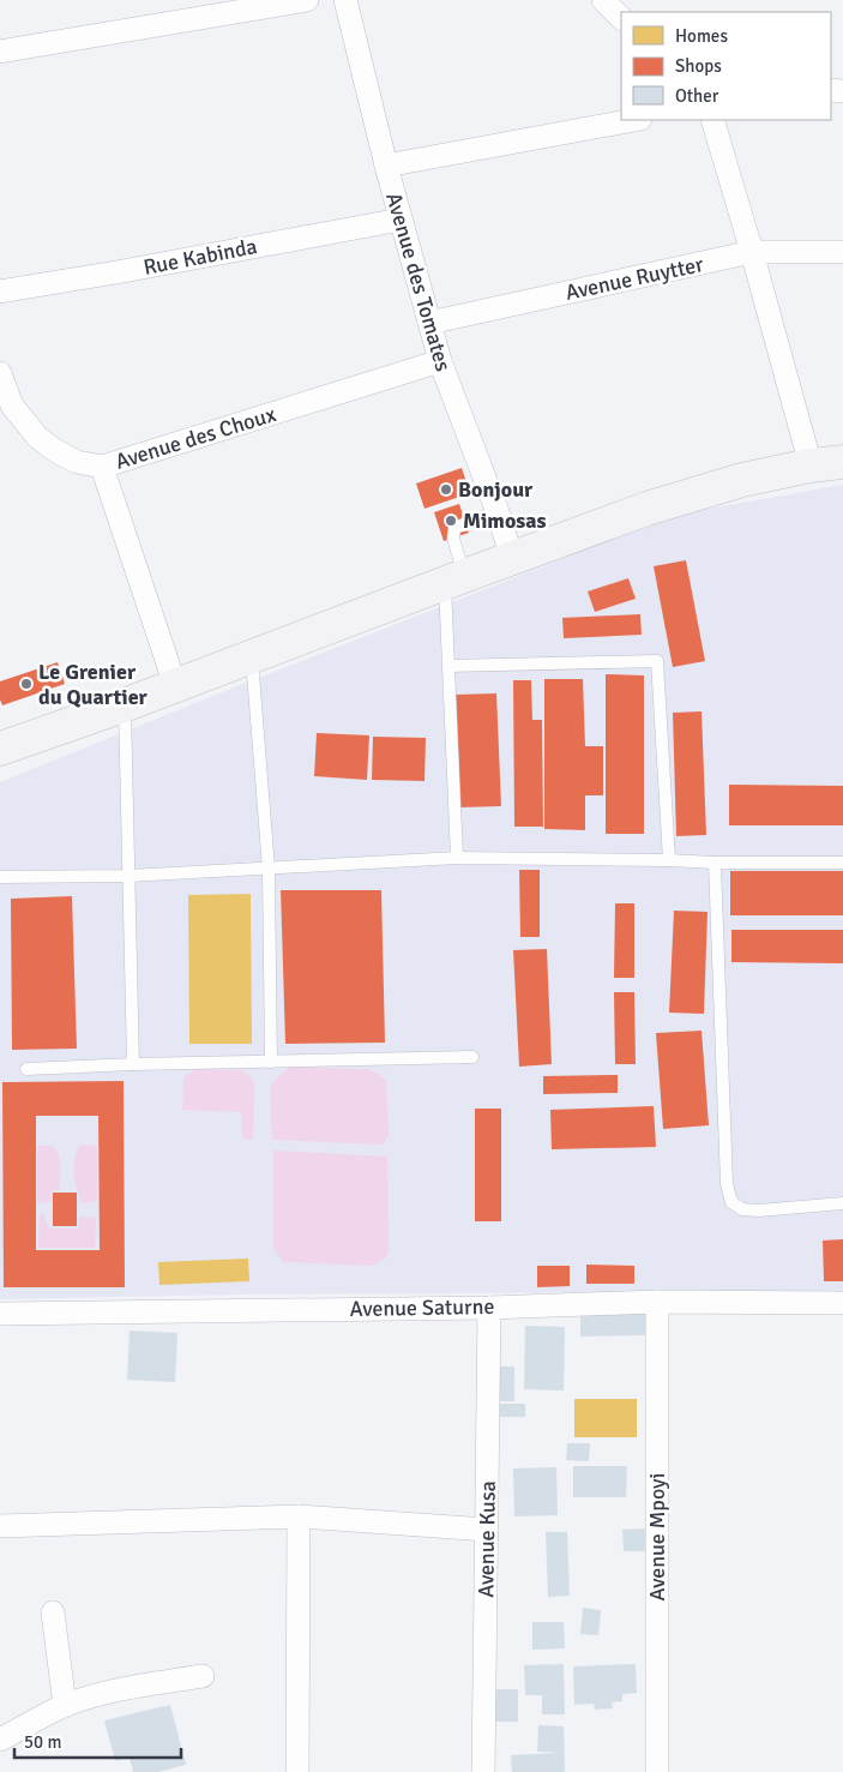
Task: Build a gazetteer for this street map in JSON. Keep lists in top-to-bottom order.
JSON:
{
  "streets": {
    "street": [
      "Rue Kabinda",
      "Avenue Ruytter",
      "Avenue des Tomates",
      "Avenue des Choux",
      "Avenue Saturne",
      "Avenue Mpoyi",
      "Avenue Kusa"
    ]
  },
  "crossings": [
    ["Rue Kabinda", "Avenue des Tomates"],
    ["Avenue Ruytter", "Avenue des Tomates"],
    ["Avenue des Tomates", "Avenue des Choux"],
    ["Avenue Saturne", "Avenue Mpoyi"],
    ["Avenue Saturne", "Avenue Kusa"]
  ],
  "places": ["Bonjour", "Mimosas", "Le Grenier du Quartier"],
  "legend": ["Homes", "Shops", "Other"],
  "scale_bar": "50 m"
}
